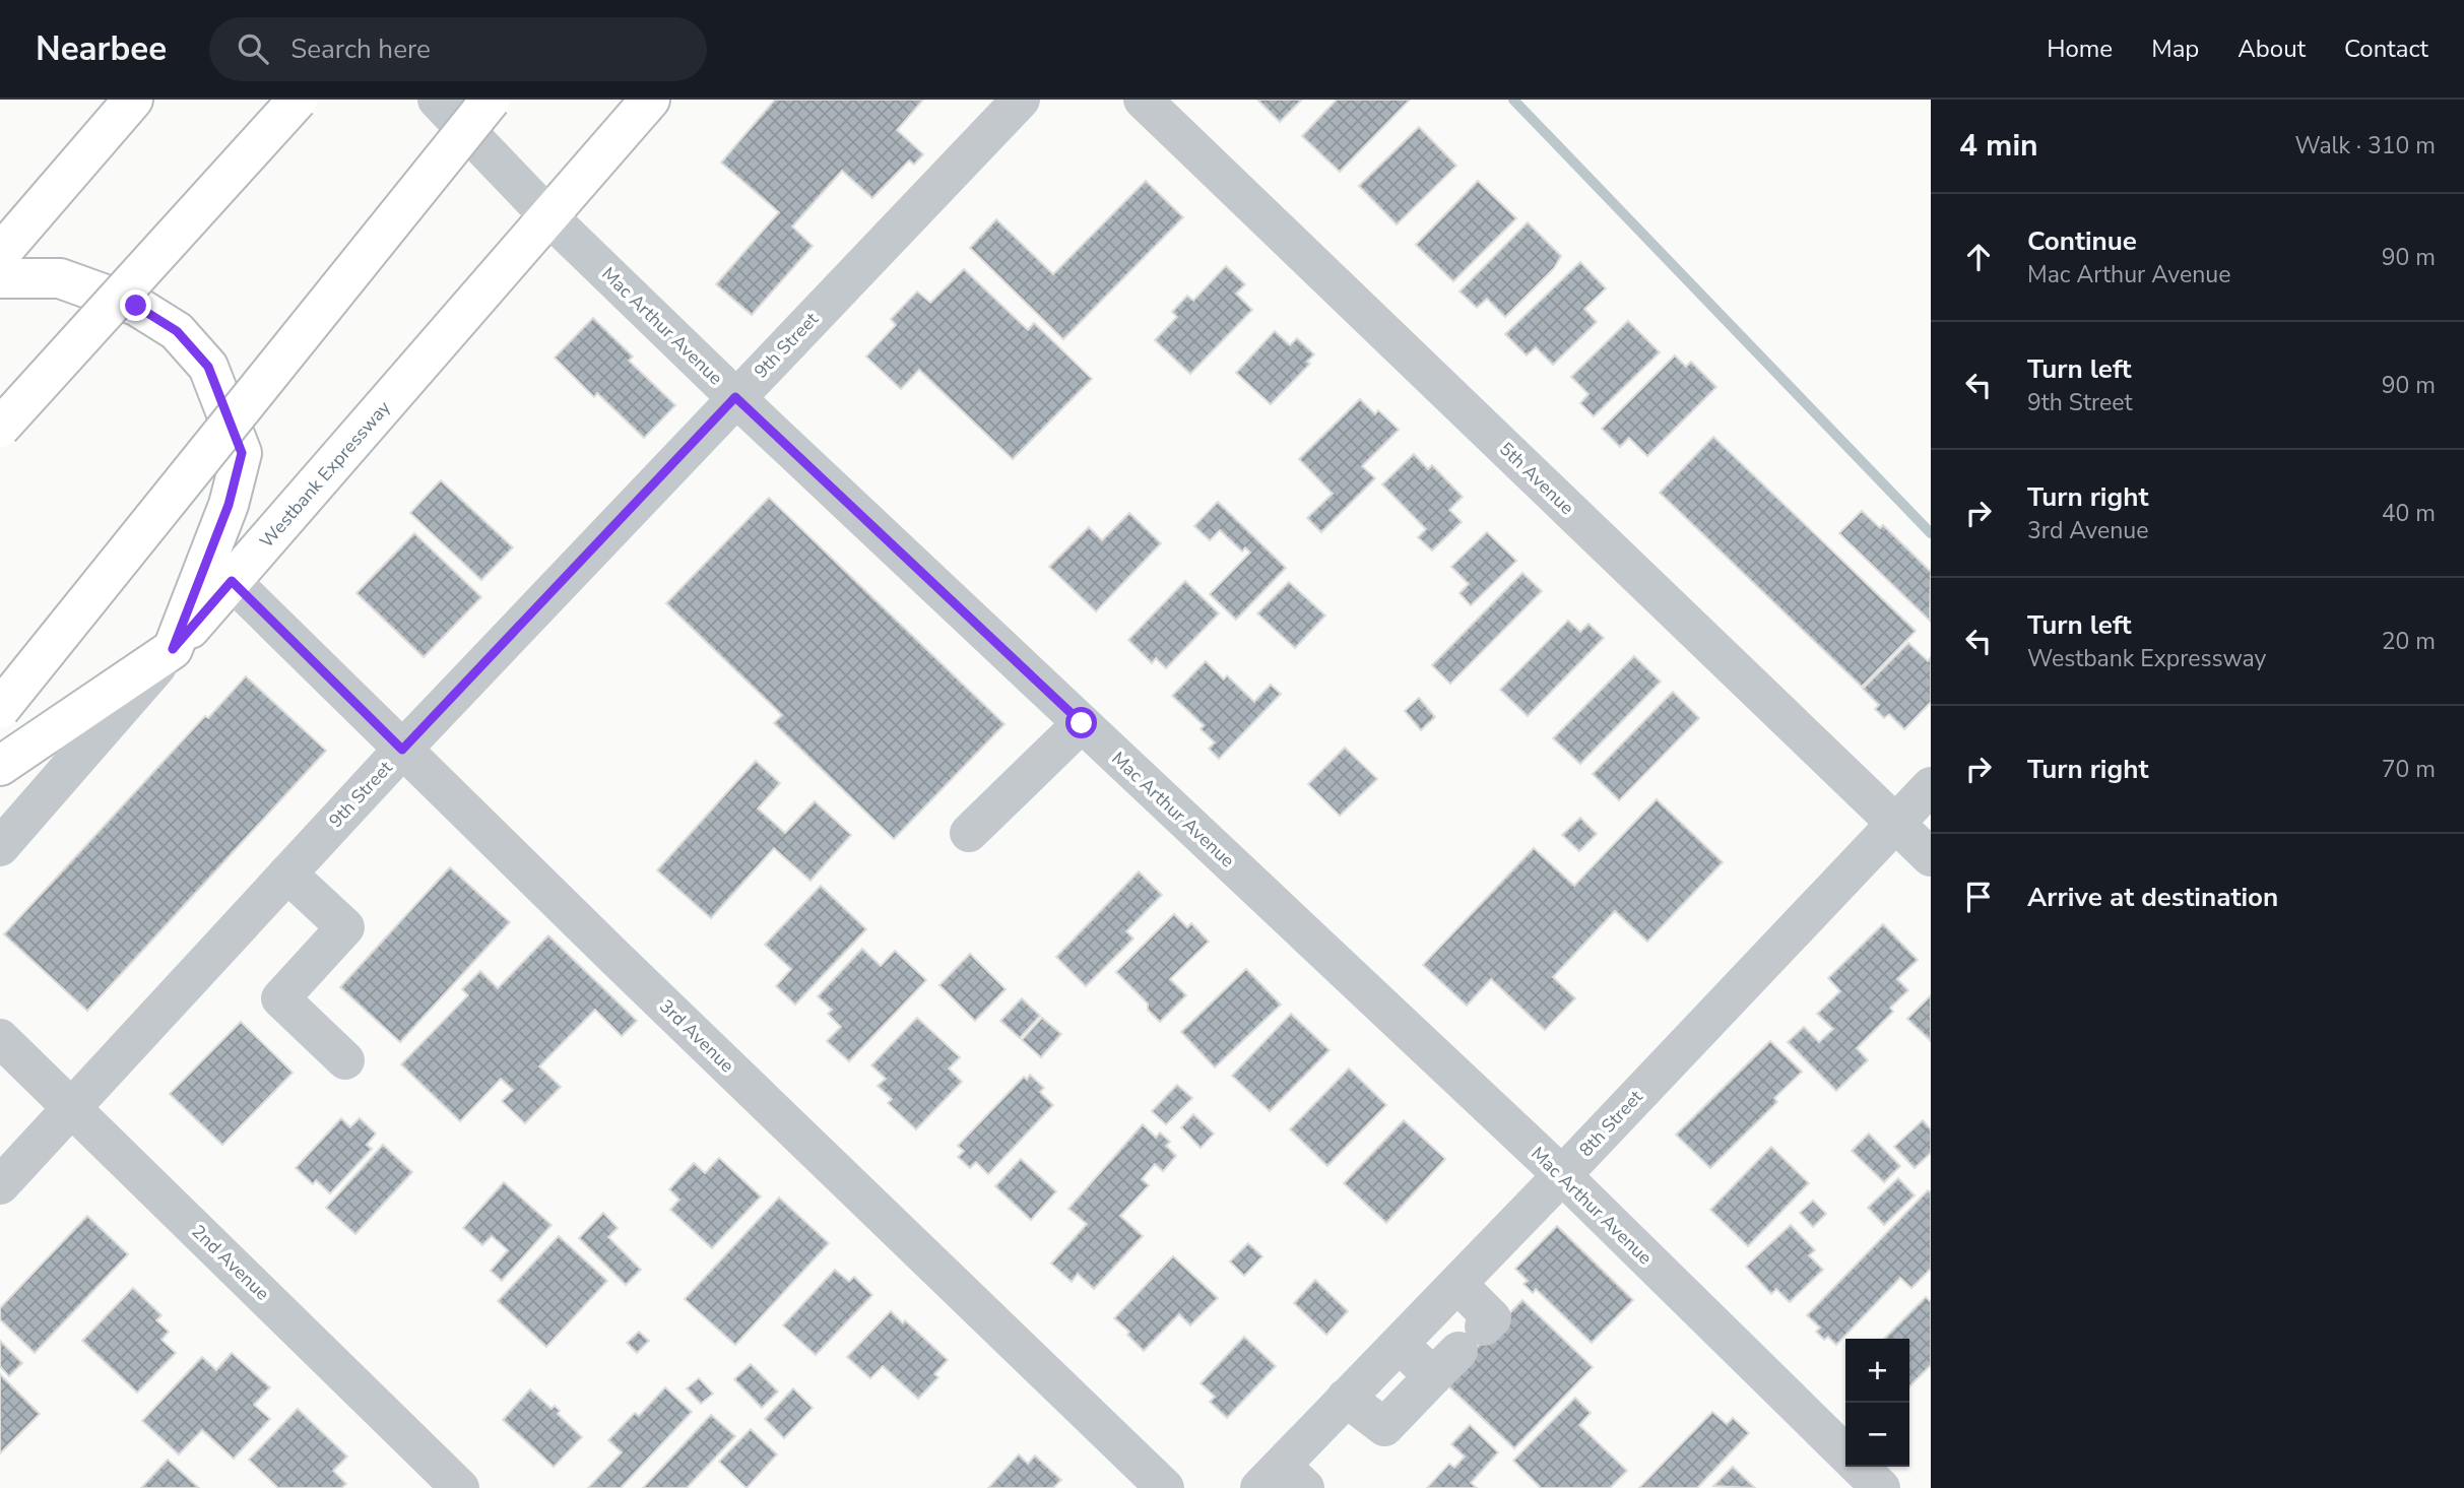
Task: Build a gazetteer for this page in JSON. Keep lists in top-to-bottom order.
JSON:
{
  "streets": {
    "main road": ["Westbank Expressway"],
    "street": [
      "Mac Arthur Avenue",
      "9th Street",
      "5th Avenue",
      "3rd Avenue",
      "8th Street",
      "2nd Avenue"
    ]
  },
  "crossings": [
    ["Mac Arthur Avenue", "9th Street"],
    ["Mac Arthur Avenue", "Westbank Expressway"],
    ["Mac Arthur Avenue", "8th Street"],
    ["9th Street", "3rd Avenue"],
    ["9th Street", "2nd Avenue"],
    ["Westbank Expressway", "3rd Avenue"],
    ["5th Avenue", "8th Street"]
  ],
  "page": {
    "header": "Nearbee",
    "search": "Search here",
    "nav": [
      "Home",
      "Map",
      "About",
      "Contact"
    ],
    "heading": ["4 min", "Walk · 310 m"],
    "list": [
      ["Continue", "Mac Arthur Avenue", "90 m"],
      ["Turn left", "9th Street", "90 m"],
      ["Turn right", "3rd Avenue", "40 m"],
      ["Turn left", "Westbank Expressway", "20 m"],
      ["Turn right", "70 m"],
      "Arrive at destination"
    ],
    "map_buttons": ["+", "−"]
  }
}
